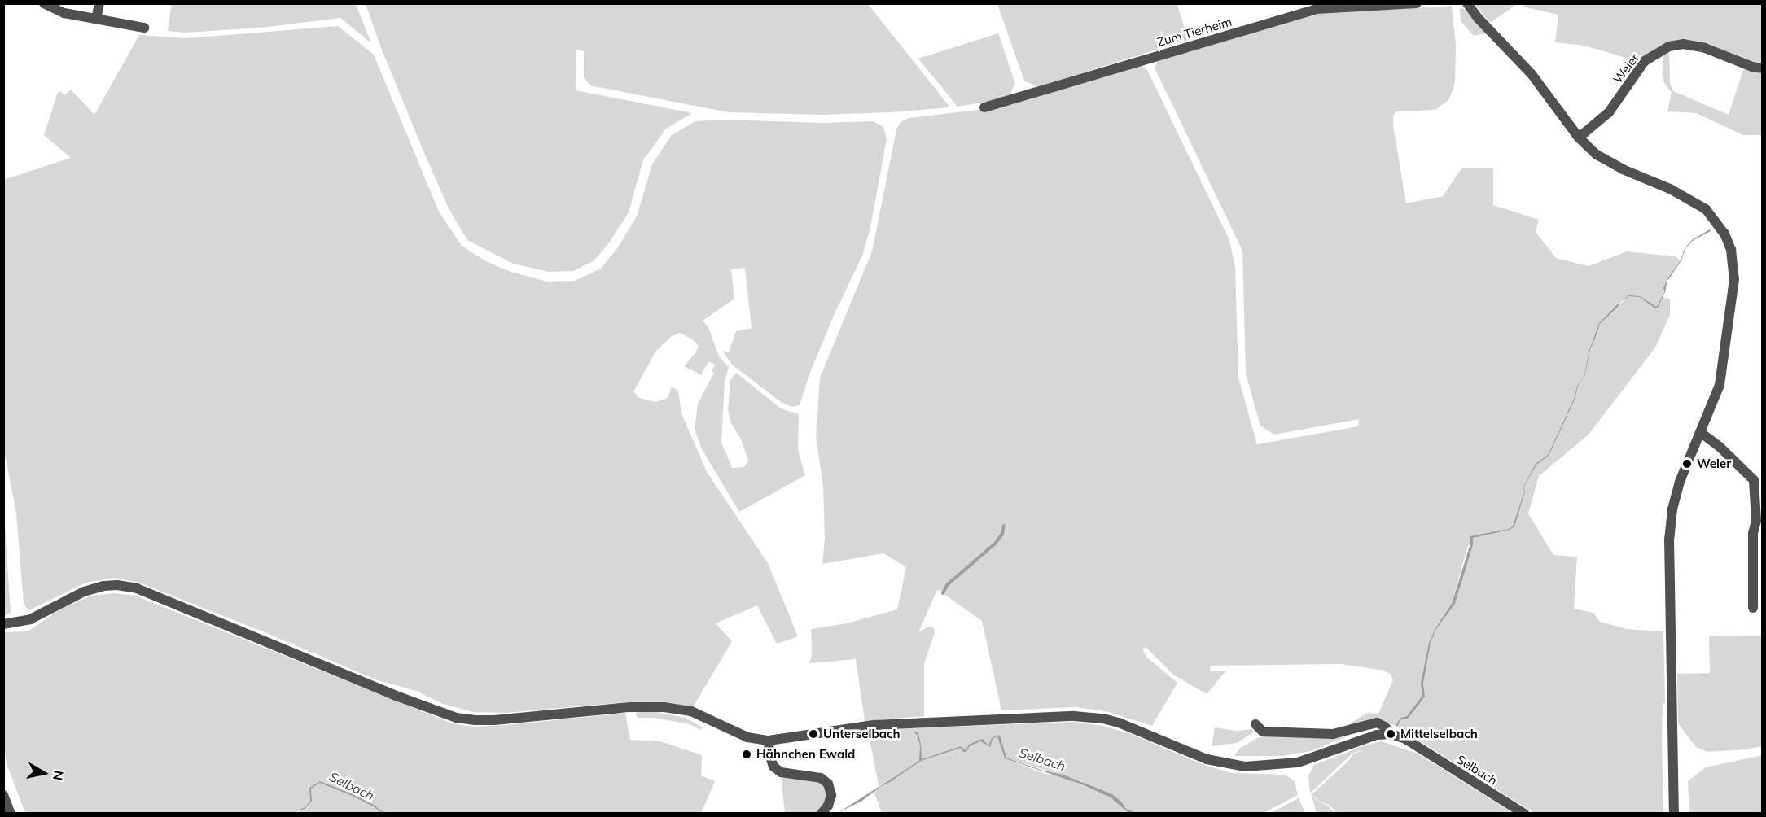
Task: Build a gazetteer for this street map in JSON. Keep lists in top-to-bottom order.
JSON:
{
  "streets": {
    "street": ["Zum Tierheim", "Weier", "Selbach"]
  },
  "water": ["Selbach"],
  "places": [
    "Weier",
    "Unterselbach",
    "Mittelselbach",
    "Hähnchen Ewald"
  ],
  "north": "right"
}
